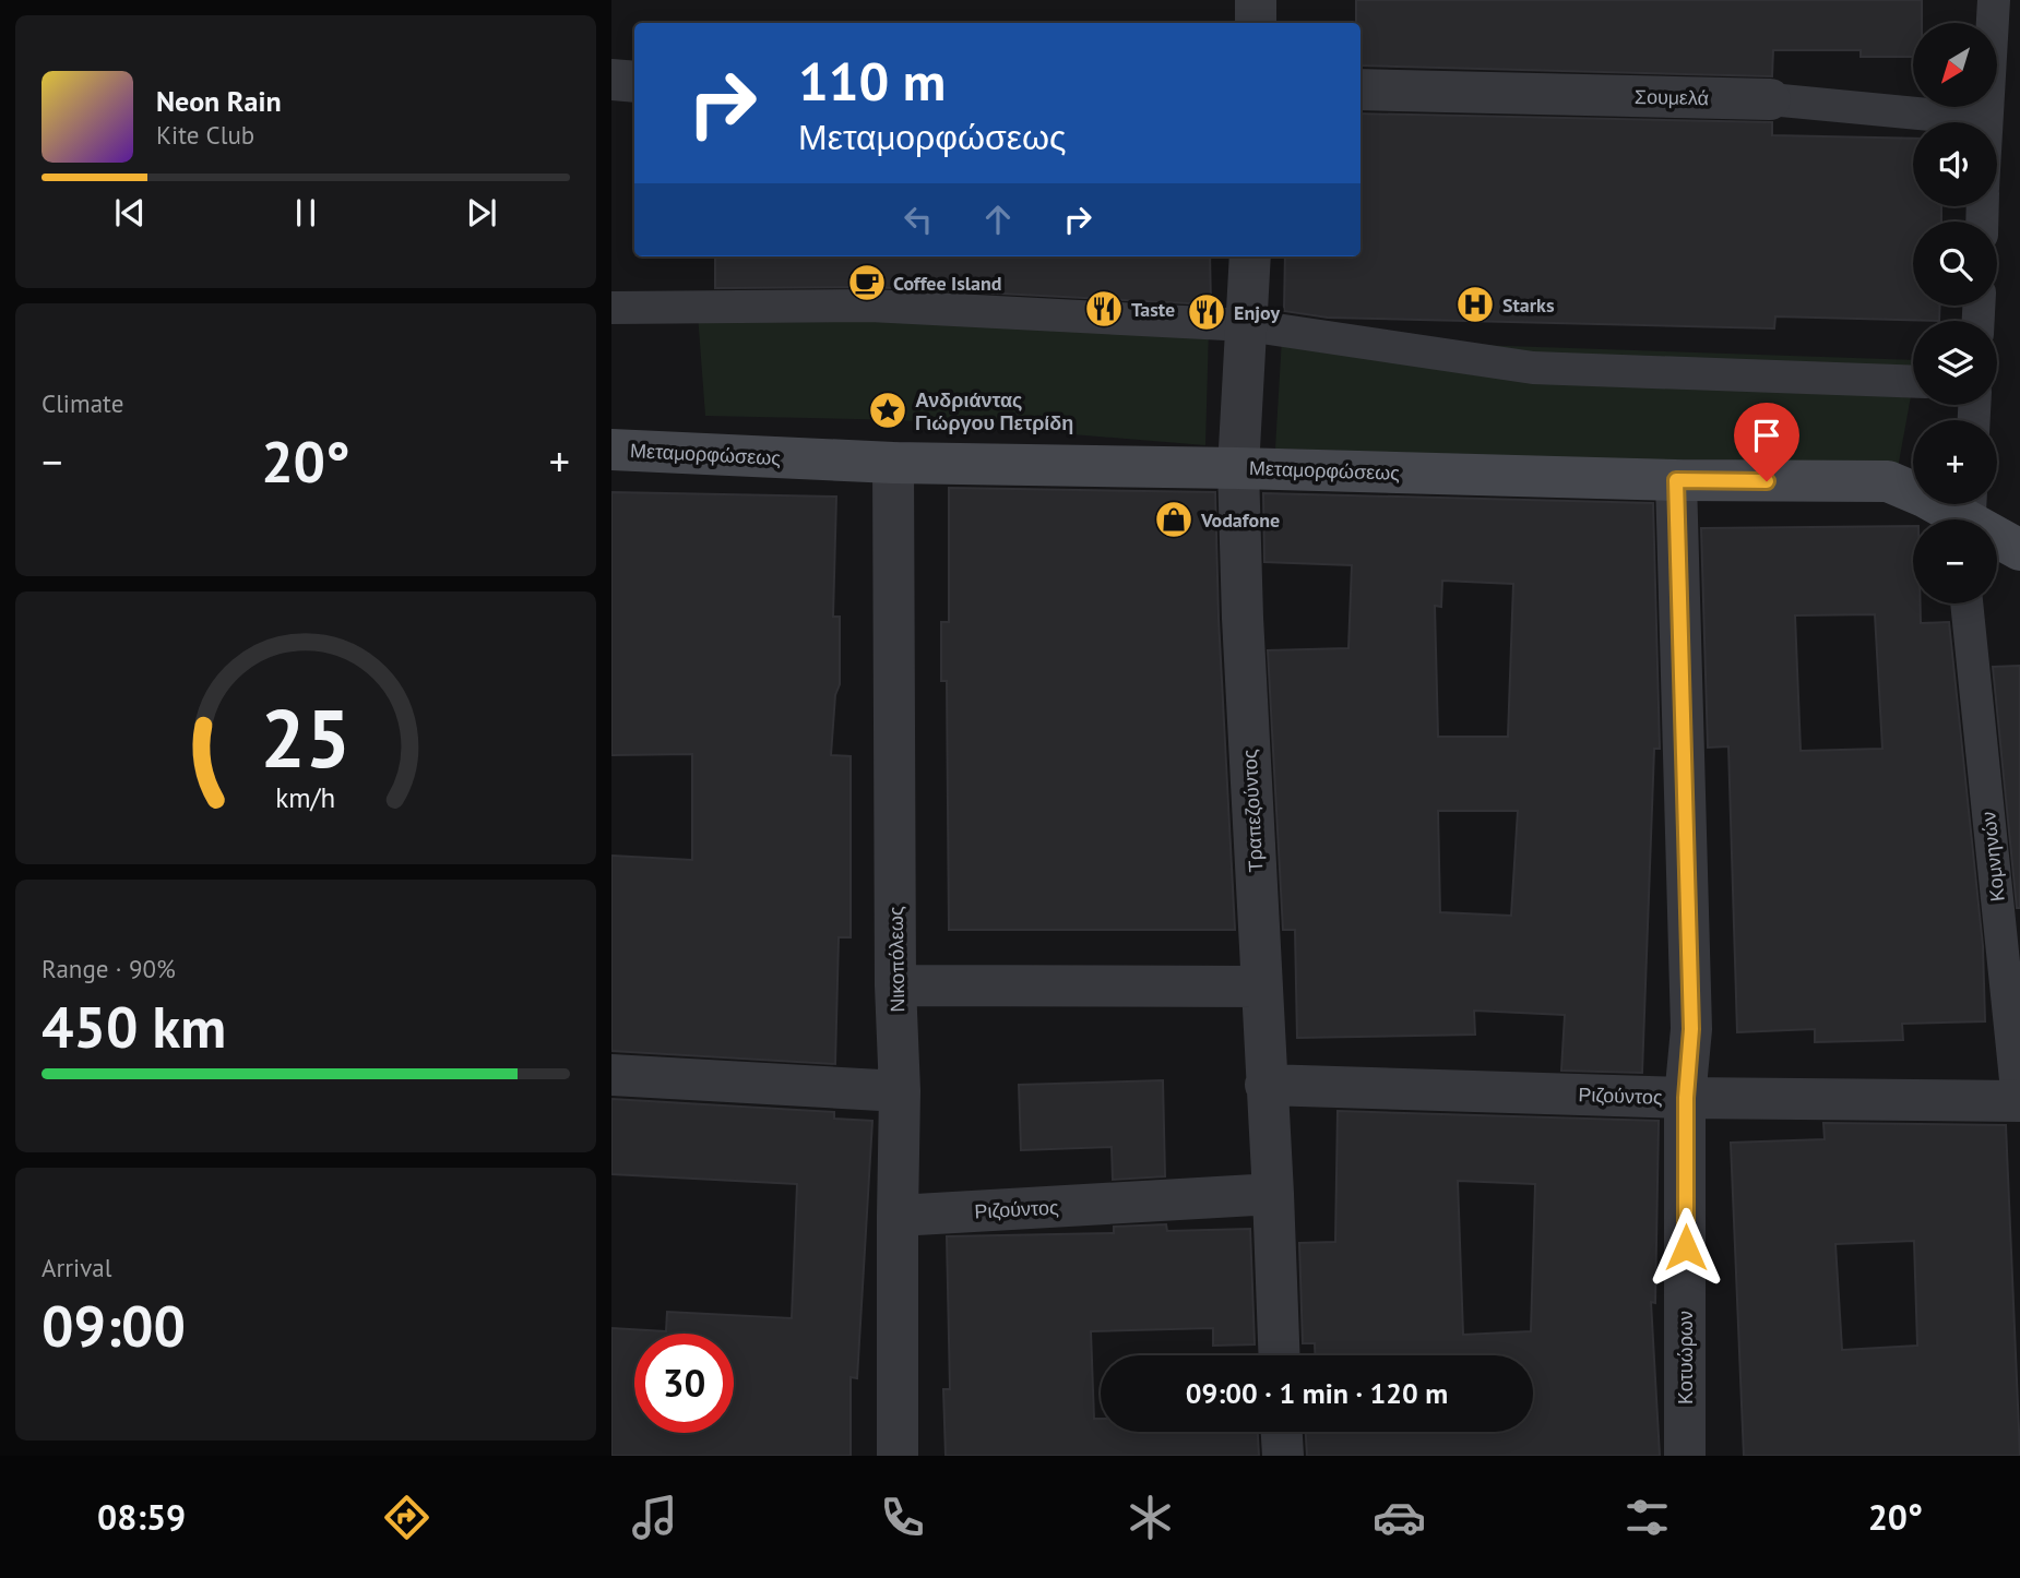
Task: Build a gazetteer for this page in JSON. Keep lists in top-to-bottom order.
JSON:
{
  "streets": {
    "main road": ["Μεταμορφώσεως"],
    "street": [
      "Σουμελά",
      "Τραπεζούντος",
      "Κομνηνών",
      "Νικοπόλεως",
      "Ριζούντος",
      "Κοτυώρων"
    ]
  },
  "crossings": [
    ["Μεταμορφώσεως", "Τραπεζούντος"],
    ["Μεταμορφώσεως", "Νικοπόλεως"],
    ["Μεταμορφώσεως", "Κοτυώρων"],
    ["Τραπεζούντος", "Ριζούντος"],
    ["Κομνηνών", "Ριζούντος"],
    ["Νικοπόλεως", "Ριζούντος"],
    ["Ριζούντος", "Κοτυώρων"]
  ],
  "places": {
    "cafe": ["Coffee Island"],
    "hospital": ["Starks"],
    "restaurant": ["Taste", "Enjoy"],
    "place": ["Ανδριάντας Γιώργου Πετρίδη"],
    "shop": ["Vodafone"]
  },
  "north": "bottom left",
  "page": {
    "map_buttons": ["+", "−"],
    "turn": ["110 m", "Μεταμορφώσεως"],
    "song": ["Neon Rain", "Kite Club"],
    "tile": [
      "Climate",
      ["Range · 90%", "450 km"],
      ["Arrival", "09:00"]
    ],
    "heat": ["−", "20°", "+"],
    "limit": "30",
    "trip": "09:00 · 1 min · 120 m",
    "tabs": ["08:59", "20°"],
    "gauge": ["25", "km/h"]
  }
}
